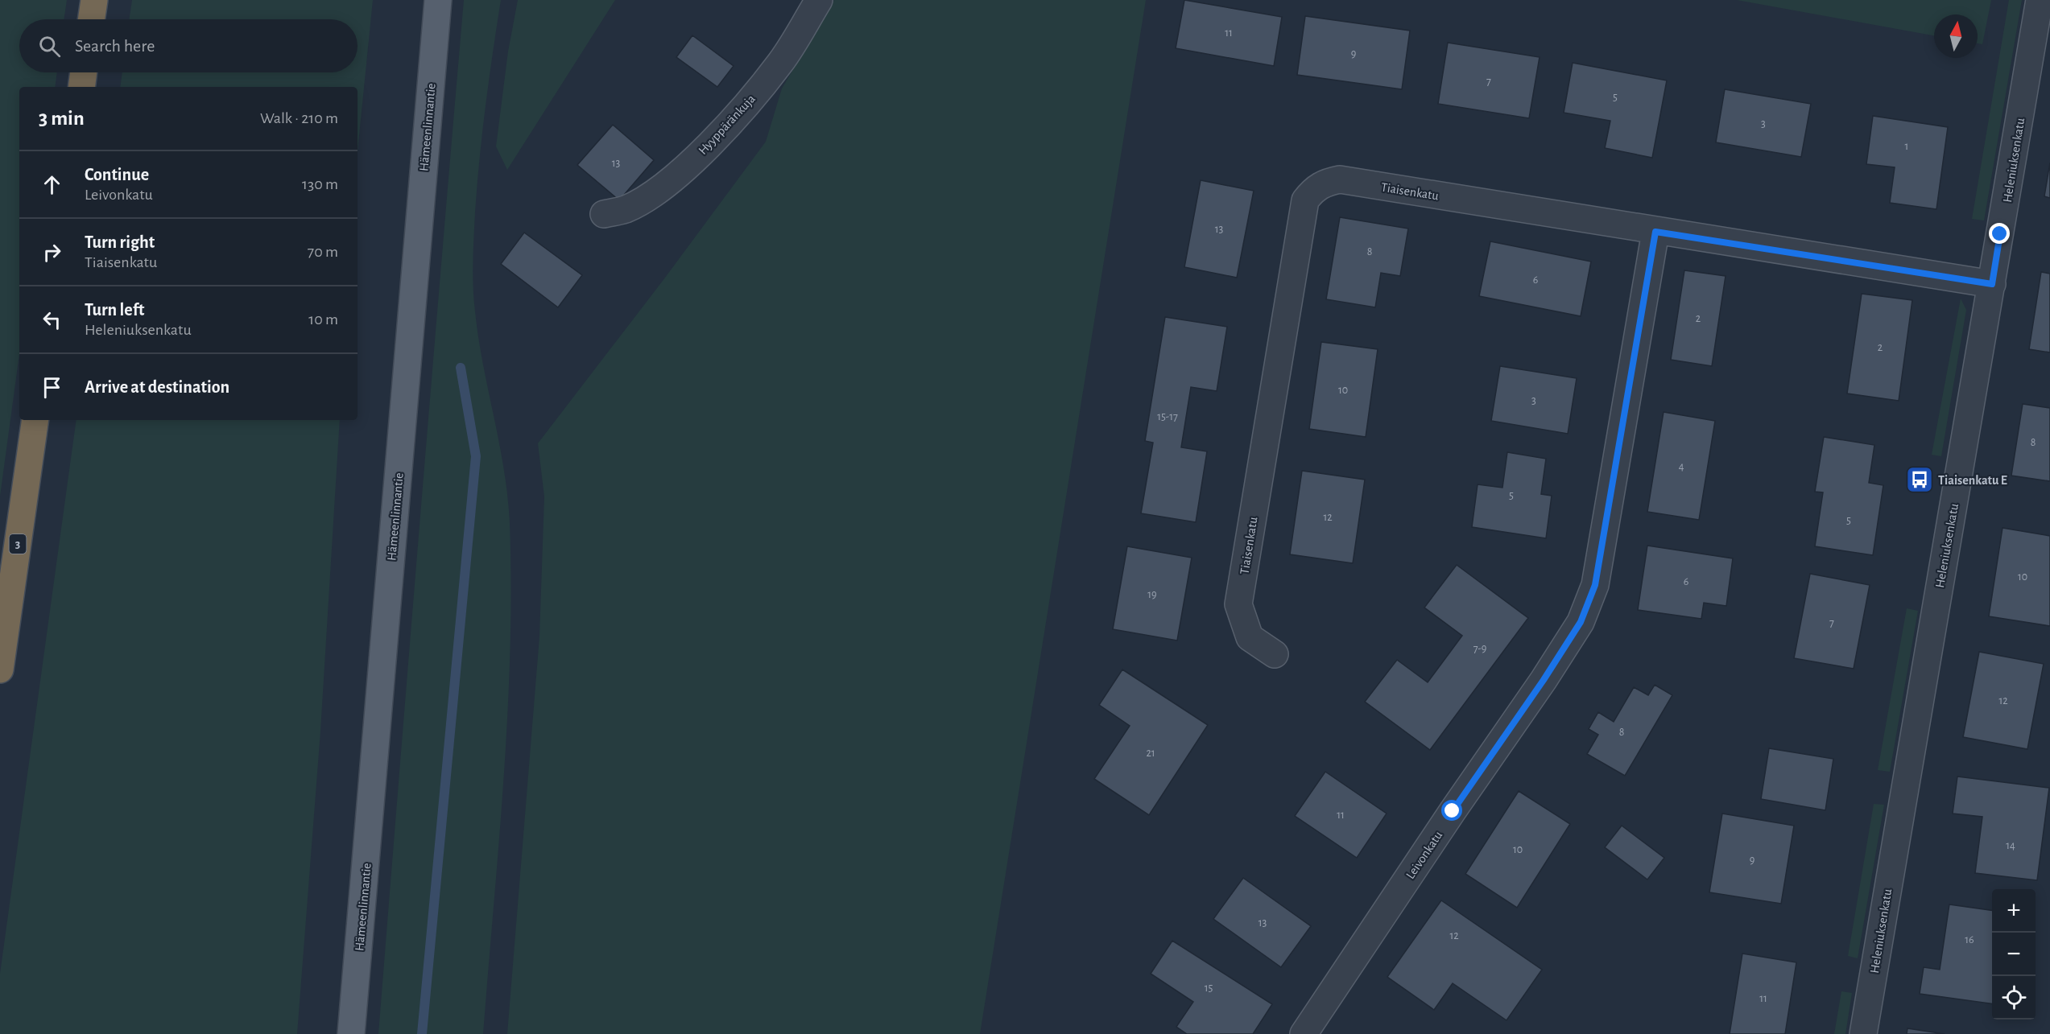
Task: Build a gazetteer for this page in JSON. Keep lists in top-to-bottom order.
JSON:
{
  "streets": {
    "highway": ["3"],
    "main road": ["Hämeenlinnantie"],
    "street": [
      "Hyyppäränkuja",
      "Heleniuksenkatu",
      "Tiaisenkatu",
      "Leivonkatu"
    ]
  },
  "crossings": [
    ["Heleniuksenkatu", "Tiaisenkatu"],
    ["Tiaisenkatu", "Leivonkatu"]
  ],
  "places": {
    "bus stop": ["Tiaisenkatu E"]
  },
  "house_numbers": [
    "11",
    "9",
    "7",
    "5",
    "3",
    "1",
    "13",
    "13",
    "8",
    "6",
    "2",
    "2",
    "10",
    "3",
    "15-17",
    "8",
    "4",
    "5",
    "12",
    "5",
    "10",
    "6",
    "19",
    "7",
    "7-9",
    "12",
    "8",
    "21",
    "11",
    "14",
    "10",
    "9",
    "13",
    "12",
    "16",
    "15",
    "11"
  ],
  "north": "top",
  "page": {
    "search": "Search here",
    "heading": ["3 min", "Walk · 210 m"],
    "list": [
      ["Continue", "Leivonkatu", "130 m"],
      ["Turn right", "Tiaisenkatu", "70 m"],
      ["Turn left", "Heleniuksenkatu", "10 m"],
      "Arrive at destination"
    ],
    "map_buttons": ["+", "−"]
  }
}
